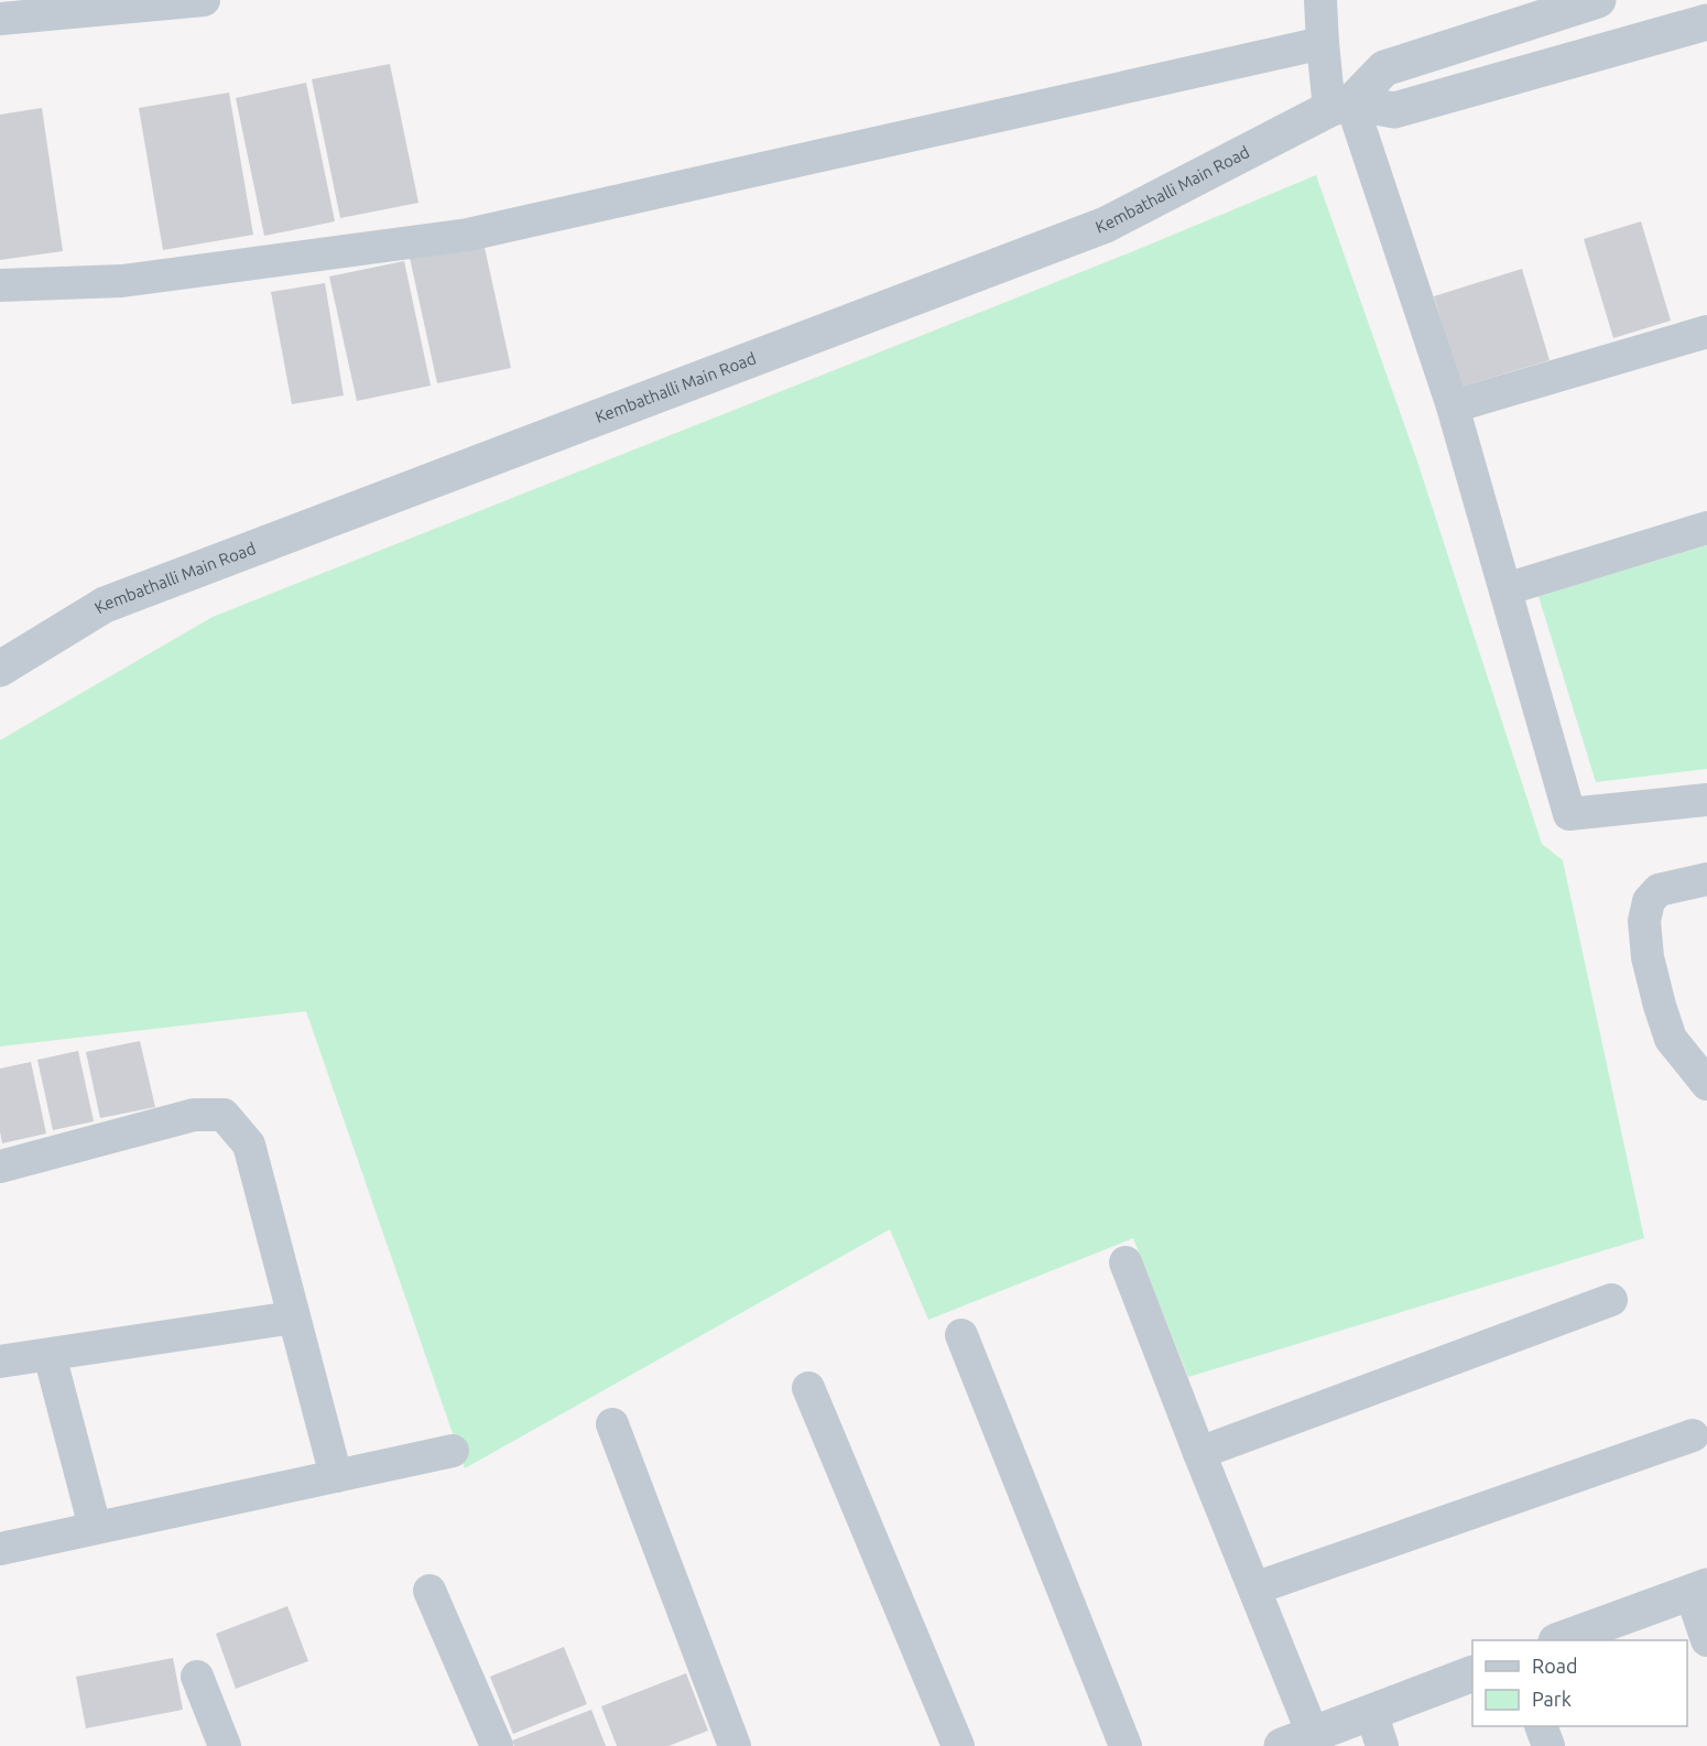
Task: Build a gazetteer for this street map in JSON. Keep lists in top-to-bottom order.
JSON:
{
  "streets": {
    "street": ["Kembathalli Main Road"]
  },
  "legend": ["Road", "Park"]
}
